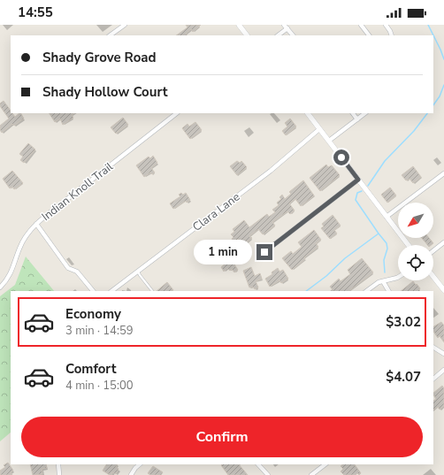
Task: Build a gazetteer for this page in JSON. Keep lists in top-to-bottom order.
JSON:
{
  "streets": {
    "street": ["Indian Knoll Trail", "Clara Lane"]
  },
  "north": "bottom left",
  "page": {
    "status": "14:55",
    "banner": ["Shady Grove Road", "Shady Hollow Court"],
    "bubble": "1 min",
    "list": [
      {
        "name": "Economy",
        "note": "3 min · 14:59",
        "value": "$3.02"
      },
      {
        "name": "Comfort",
        "note": "4 min · 15:00",
        "value": "$4.07"
      }
    ],
    "buttons": "Confirm"
  }
}
